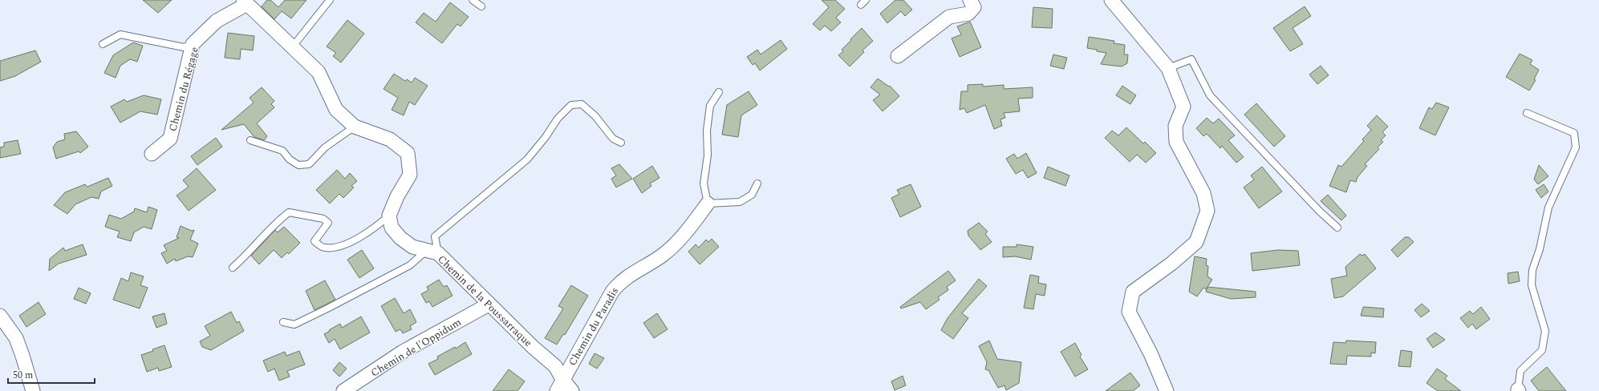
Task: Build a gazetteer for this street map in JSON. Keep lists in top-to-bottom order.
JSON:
{
  "streets": {
    "street": [
      "Chemin du Régage",
      "Chemin de la Poussarraque",
      "Chemin du Paradis",
      "Chemin de l'Oppidum"
    ]
  },
  "crossings": [
    ["Chemin de la Poussarraque", "Chemin du Paradis"],
    ["Chemin de la Poussarraque", "Chemin de l'Oppidum"]
  ],
  "scale_bar": "50 m"
}
